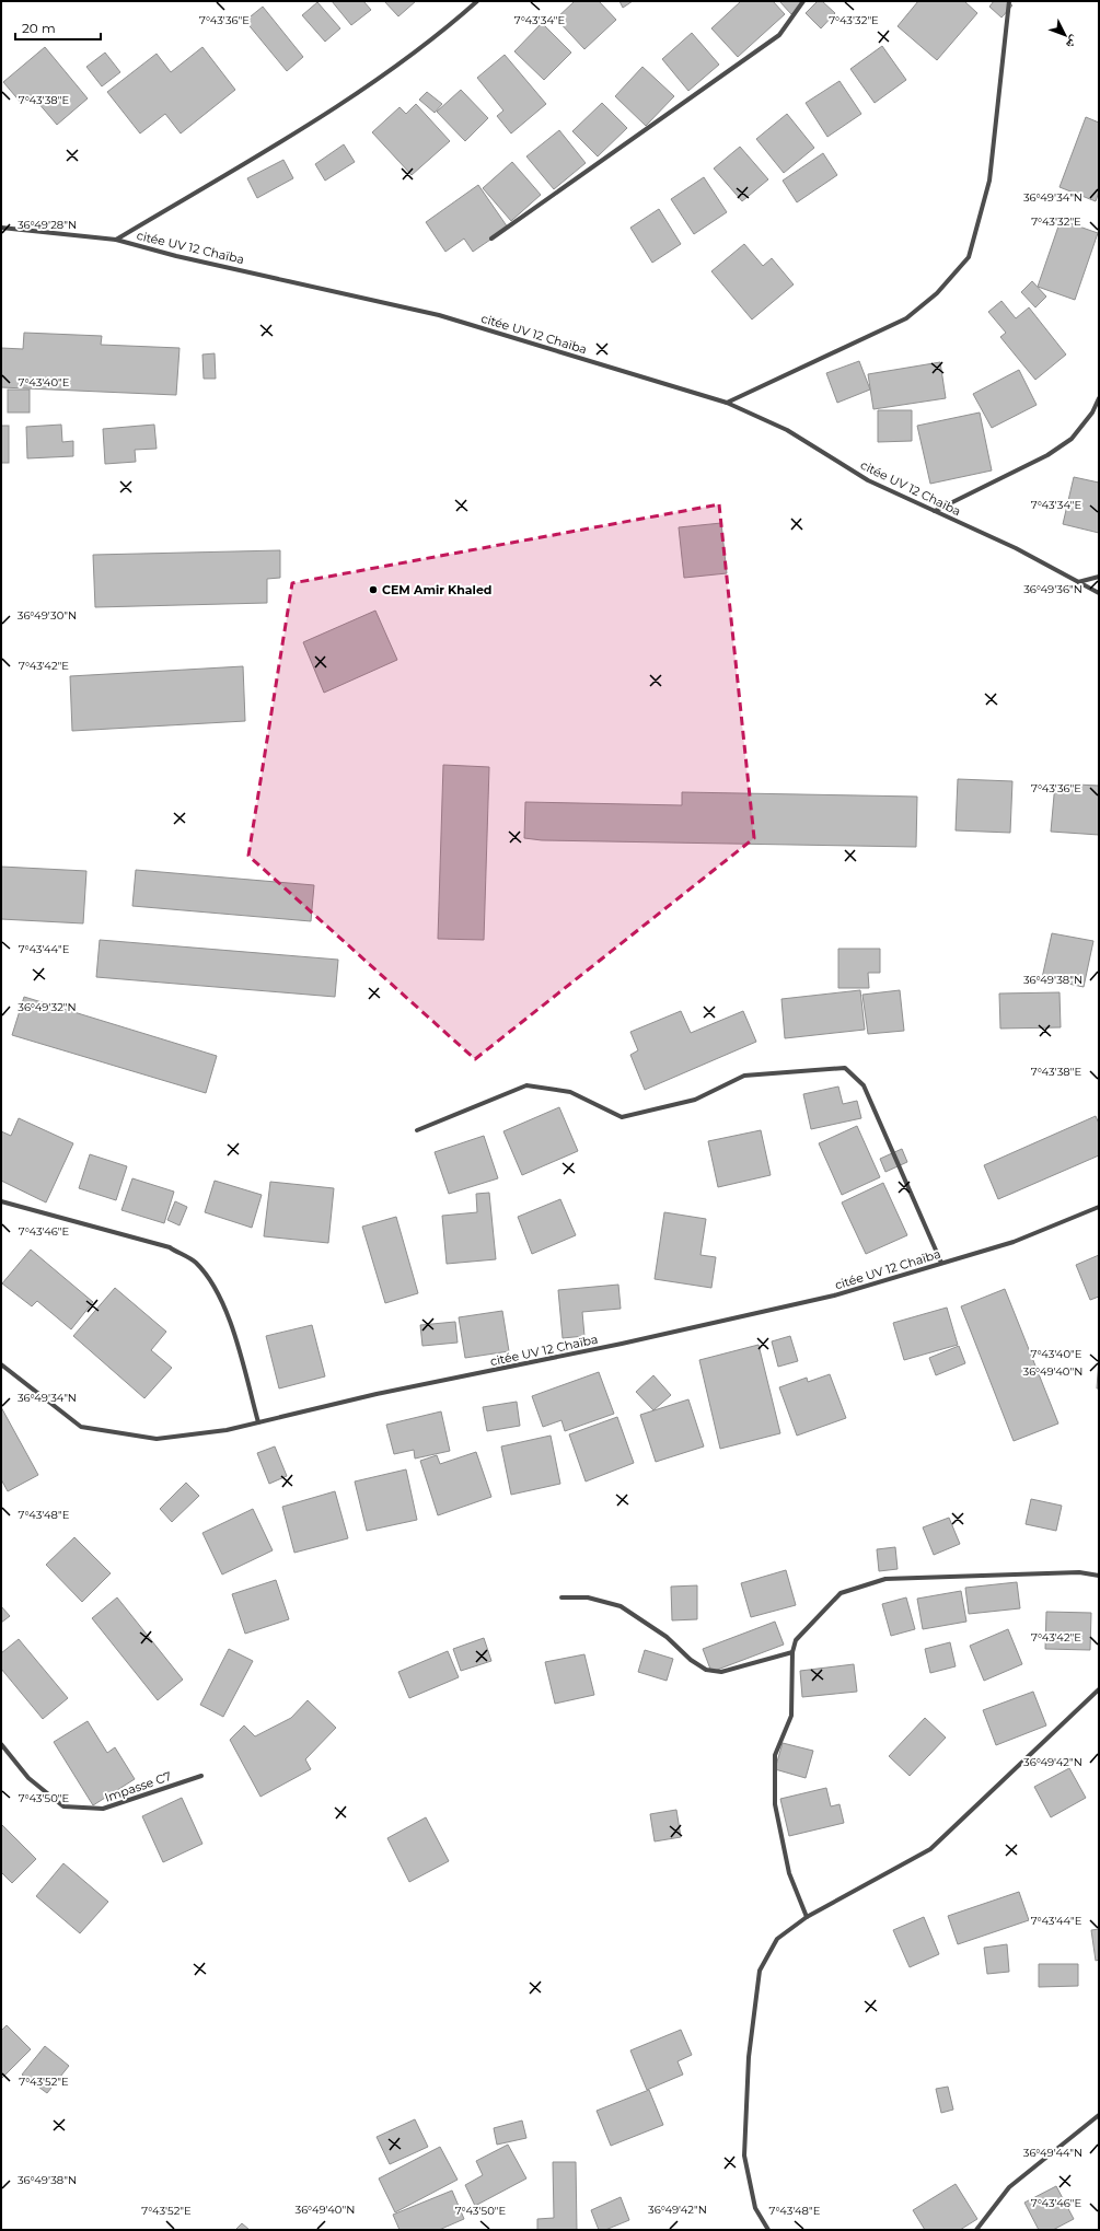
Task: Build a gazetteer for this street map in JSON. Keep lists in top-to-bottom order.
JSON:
{
  "streets": {
    "street": ["citée UV 12 Chaïba", "Impasse C7"]
  },
  "places": ["CEM Amir Khaled"],
  "scale_bar": "20 m",
  "north": "bottom right",
  "coordinates": [
    "7°43'36\"E",
    "7°43'34\"E",
    "7°43'32\"E",
    "7°43'38\"E",
    "36°49'34\"N",
    "36°49'28\"N",
    "7°43'40\"E",
    "36°49'36\"N",
    "36°49'30\"N",
    "7°43'42\"E",
    "7°43'44\"E",
    "36°49'38\"N",
    "36°49'32\"N",
    "7°43'46\"E",
    "36°49'40\"N",
    "7°43'48\"E",
    "36°49'42\"N",
    "7°43'50\"E",
    "7°43'52\"E",
    "36°49'44\"N"
  ]
}
